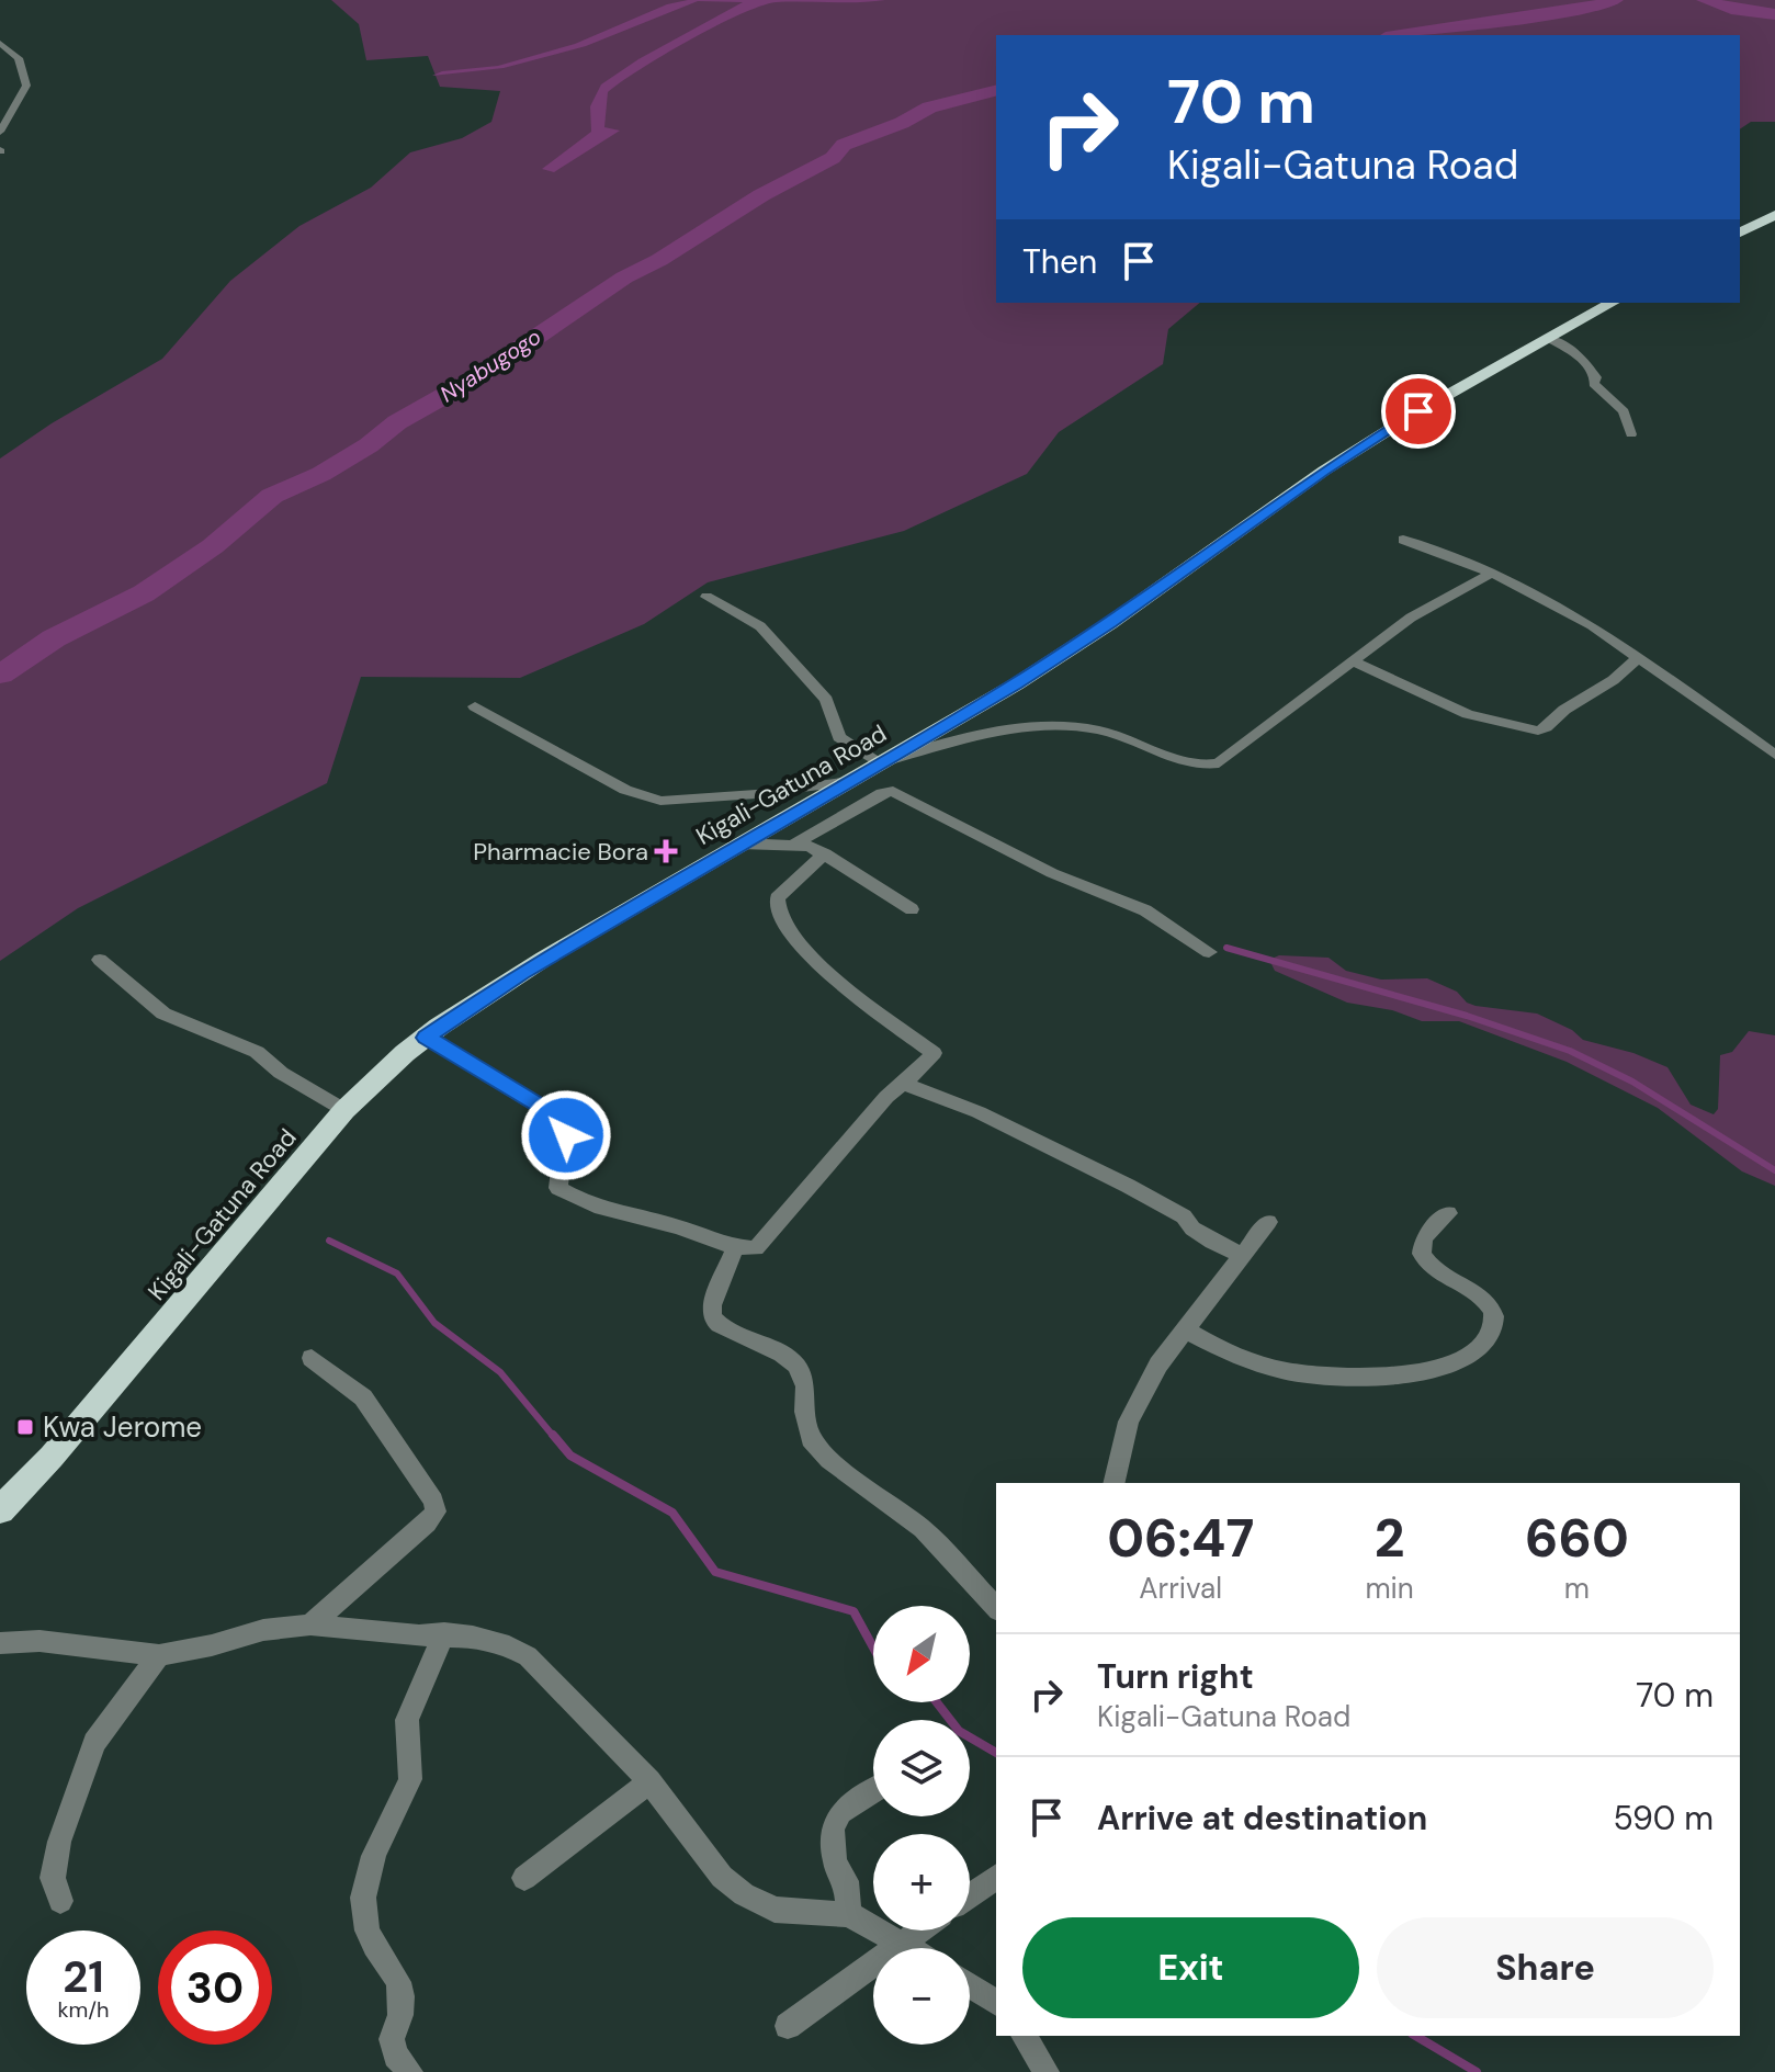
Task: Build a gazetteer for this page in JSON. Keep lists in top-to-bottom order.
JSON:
{
  "streets": {
    "highway": ["Kigali-Gatuna Road"]
  },
  "water": ["Nyabugogo"],
  "places": {
    "health": ["Pharmacie Bora"],
    "transit": ["Kwa Jerome"]
  },
  "north": "bottom left",
  "page": {
    "turn": ["70 m", "Kigali-Gatuna Road"],
    "then": "Then",
    "eta": [
      "06:47",
      "Arrival",
      "2",
      "min",
      "660",
      "m"
    ],
    "map_buttons": ["+", "−"],
    "list": [
      {
        "name": "Turn right",
        "note": "Kigali-Gatuna Road",
        "value": "70 m"
      },
      {
        "name": "Arrive at destination",
        "value": "590 m"
      }
    ],
    "buttons": ["Exit", "Share"],
    "speed": "21 km/h",
    "limit": "30"
  }
}
